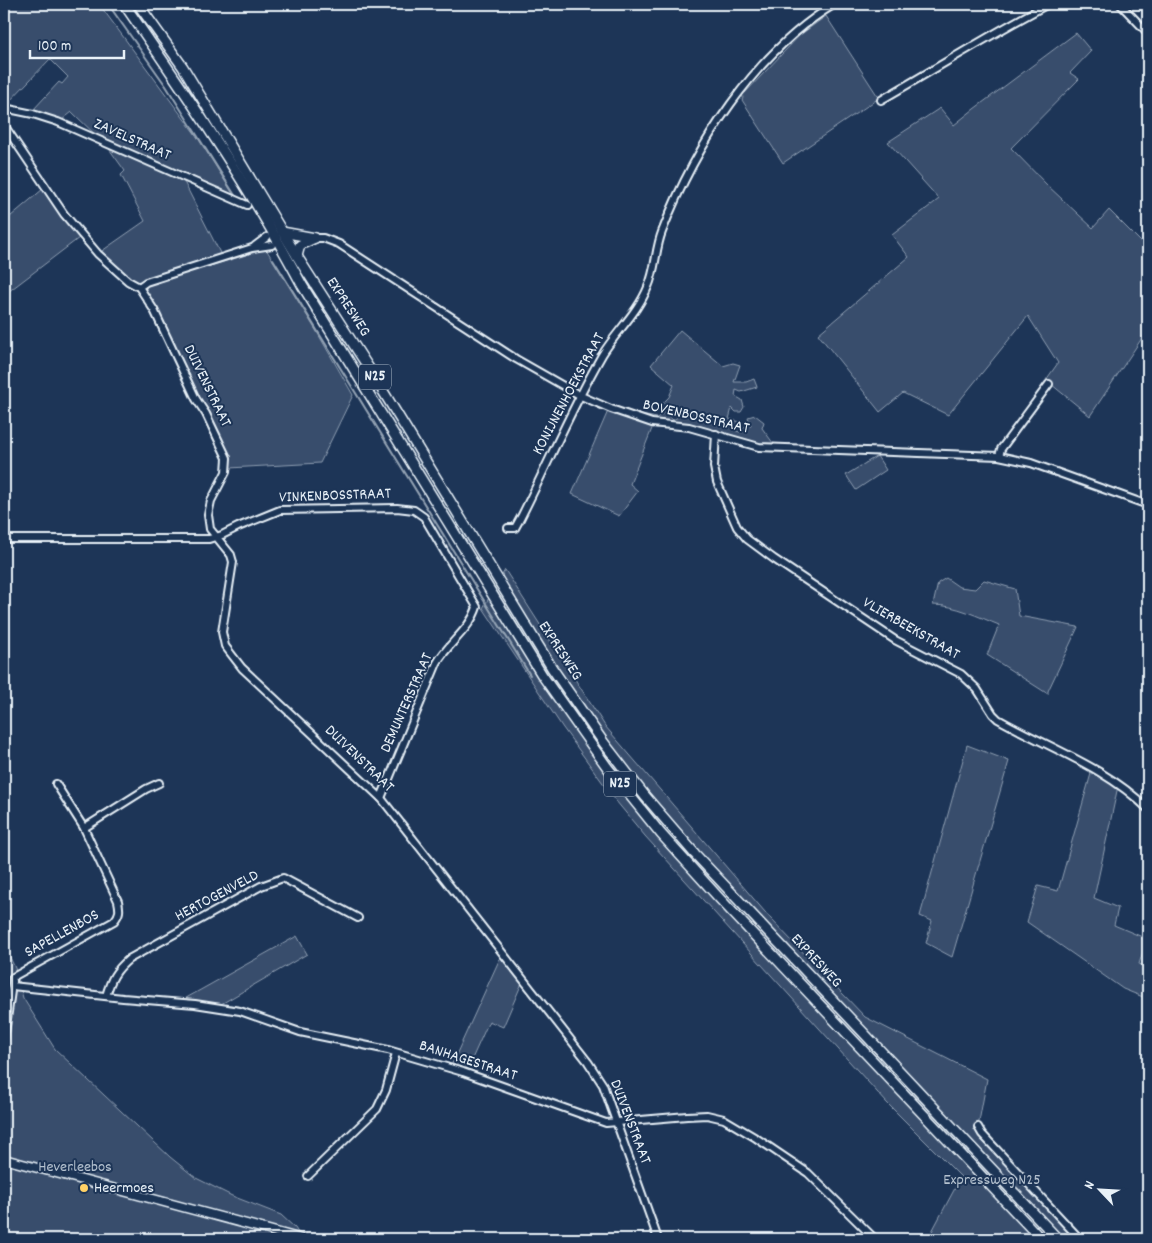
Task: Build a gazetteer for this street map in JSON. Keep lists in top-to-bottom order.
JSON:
{
  "streets": {
    "highway": ["EXPRESWEG", "N25"],
    "street": [
      "ZAVELSTRAAT",
      "DUIVENSTRAAT",
      "KONIJNENHOEKSTRAAT",
      "BOVENBOSSTRAAT",
      "VINKENBOSSTRAAT",
      "VLIERBEEKSTRAAT",
      "DEMUNTERSTRAAT",
      "HERTOGENVELD",
      "SAPELLENBOS",
      "BANHAGESTRAAT"
    ]
  },
  "crossings": [
    ["DUIVENSTRAAT", "VINKENBOSSTRAAT"],
    ["DUIVENSTRAAT", "DEMUNTERSTRAAT"],
    ["DUIVENSTRAAT", "BANHAGESTRAAT"],
    ["KONIJNENHOEKSTRAAT", "BOVENBOSSTRAAT"],
    ["BOVENBOSSTRAAT", "VLIERBEEKSTRAAT"],
    ["VINKENBOSSTRAAT", "DEMUNTERSTRAAT"],
    ["HERTOGENVELD", "BANHAGESTRAAT"],
    ["SAPELLENBOS", "BANHAGESTRAAT"]
  ],
  "parks": ["Heverleebos", "Expressweg N25"],
  "places": ["Heermoes"],
  "scale_bar": "100 m",
  "north": "top left"
}
